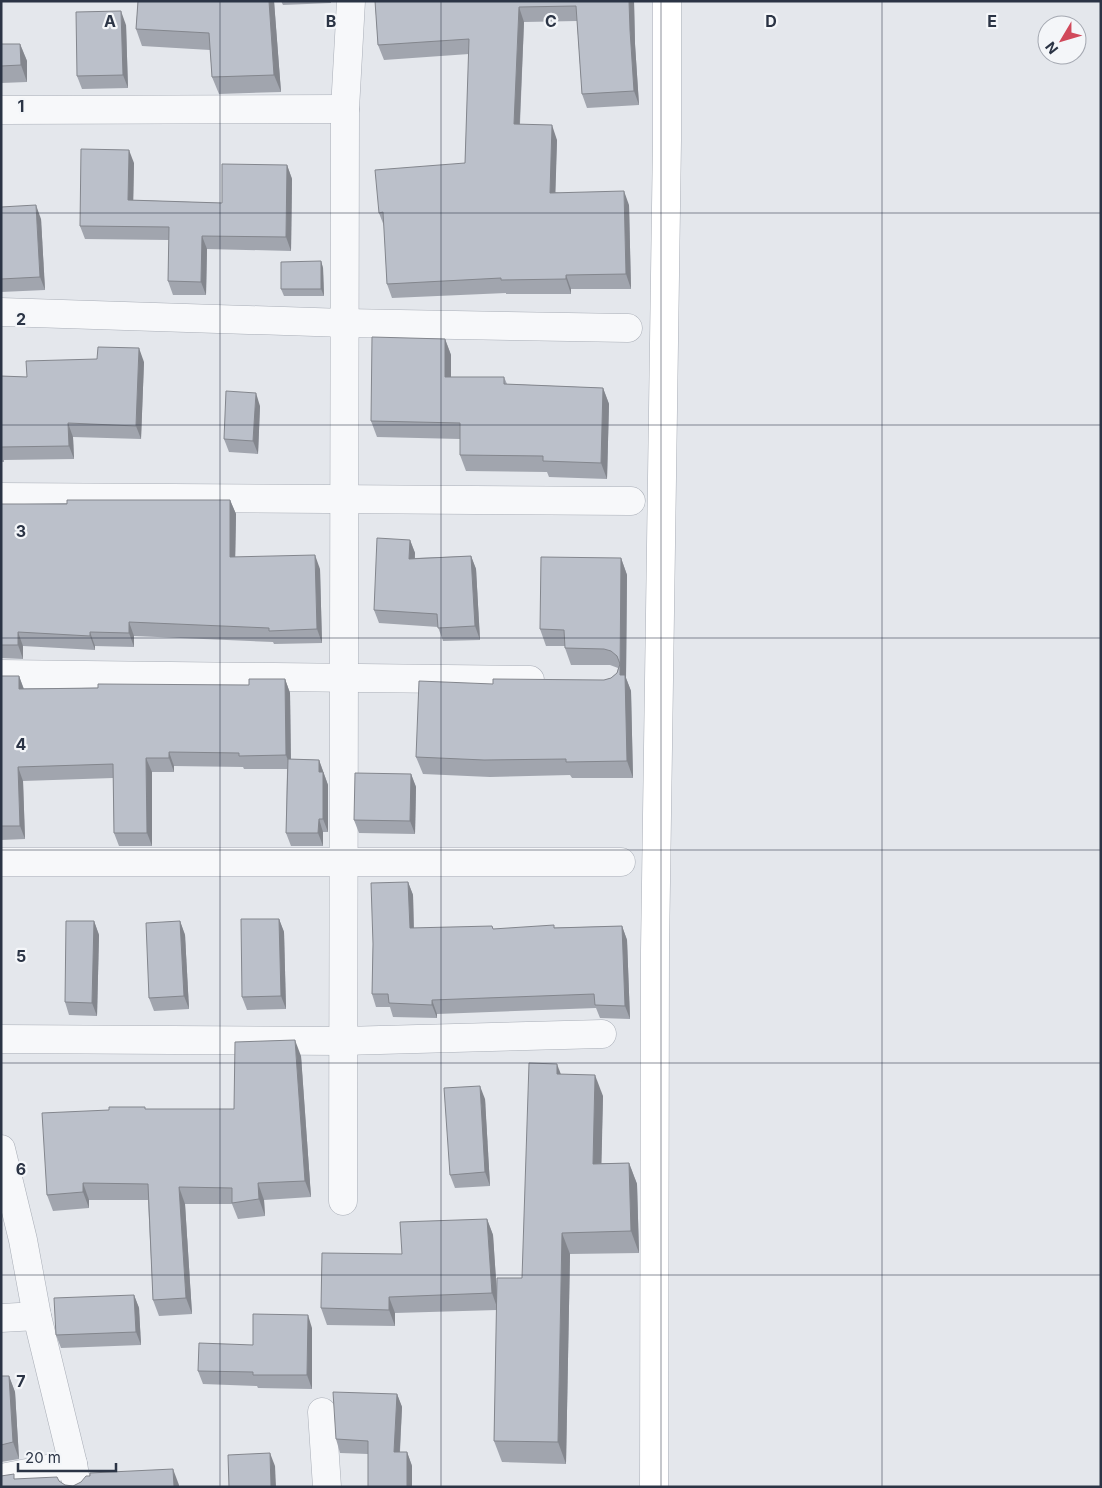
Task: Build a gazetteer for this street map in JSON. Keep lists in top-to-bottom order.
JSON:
{
  "scale_bar": "20 m",
  "north": "bottom left",
  "grid": {
    "columns": [
      "A",
      "B",
      "C",
      "D",
      "E"
    ],
    "rows": [
      "1",
      "2",
      "3",
      "4",
      "5",
      "6",
      "7"
    ]
  }
}
